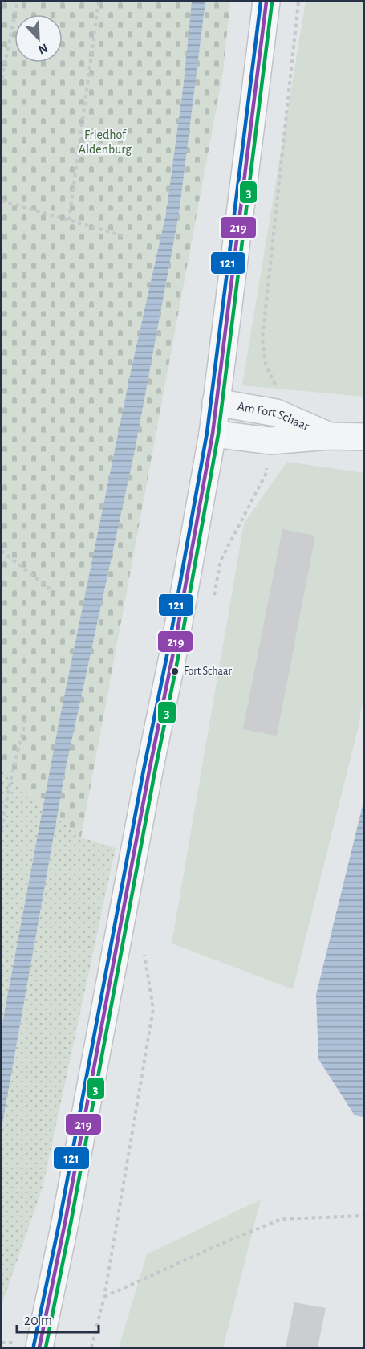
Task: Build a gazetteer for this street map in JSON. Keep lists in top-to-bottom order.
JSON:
{
  "streets": {
    "street": ["Am Fort Schaar"]
  },
  "parks": ["Friedhof Aldenburg"],
  "places": ["Fort Schaar"],
  "lines": ["transit line 219", "transit line 121", "transit line 3"],
  "scale_bar": "20 m",
  "north": "bottom right"
}
